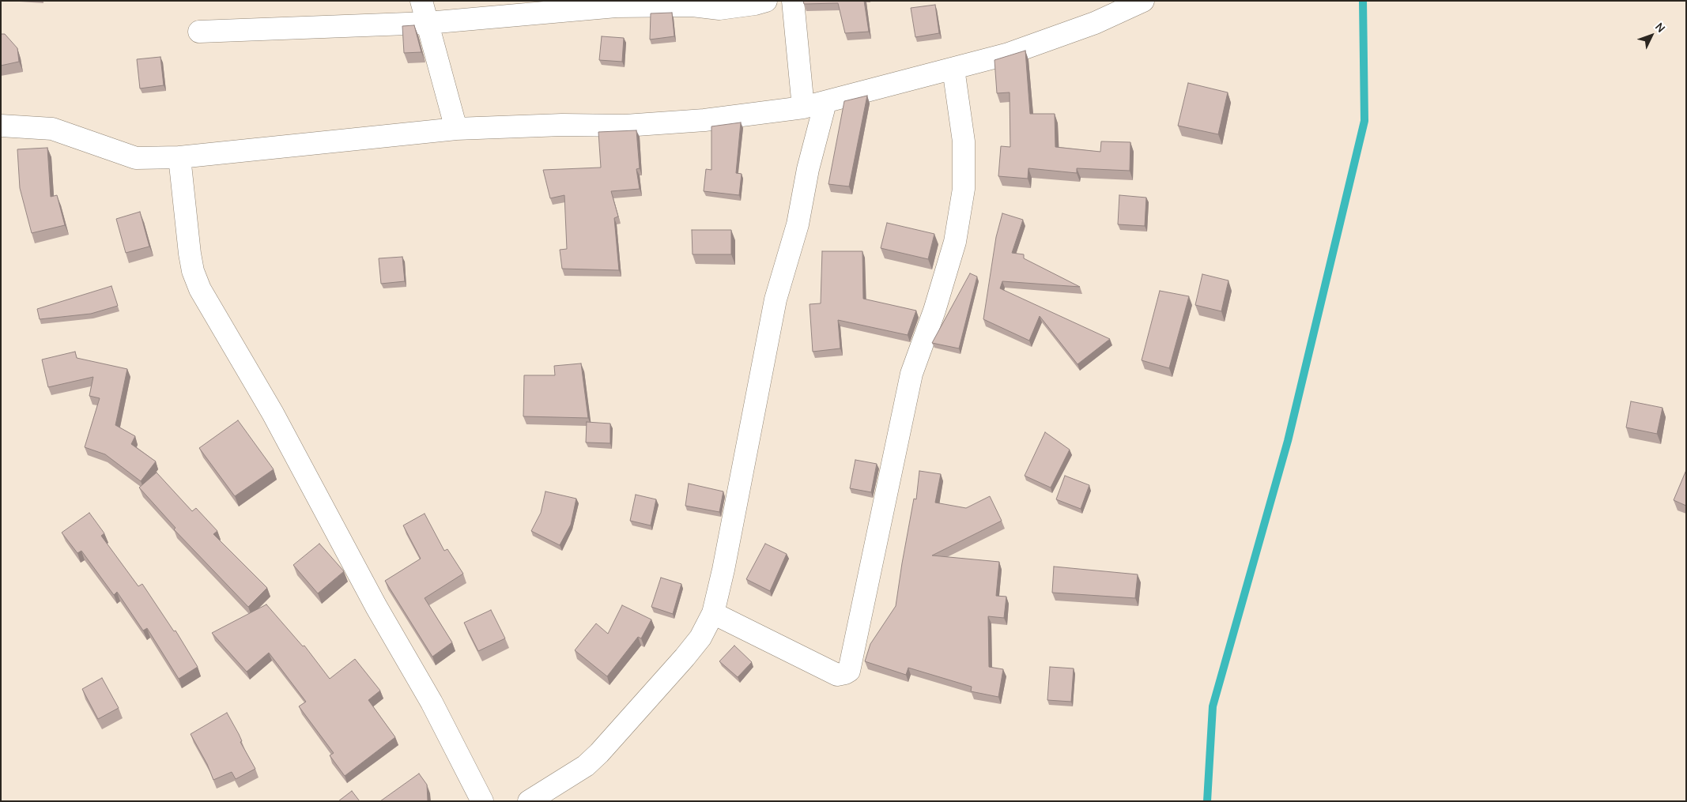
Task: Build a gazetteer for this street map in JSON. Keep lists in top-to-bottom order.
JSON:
{
  "north": "top right"
}
